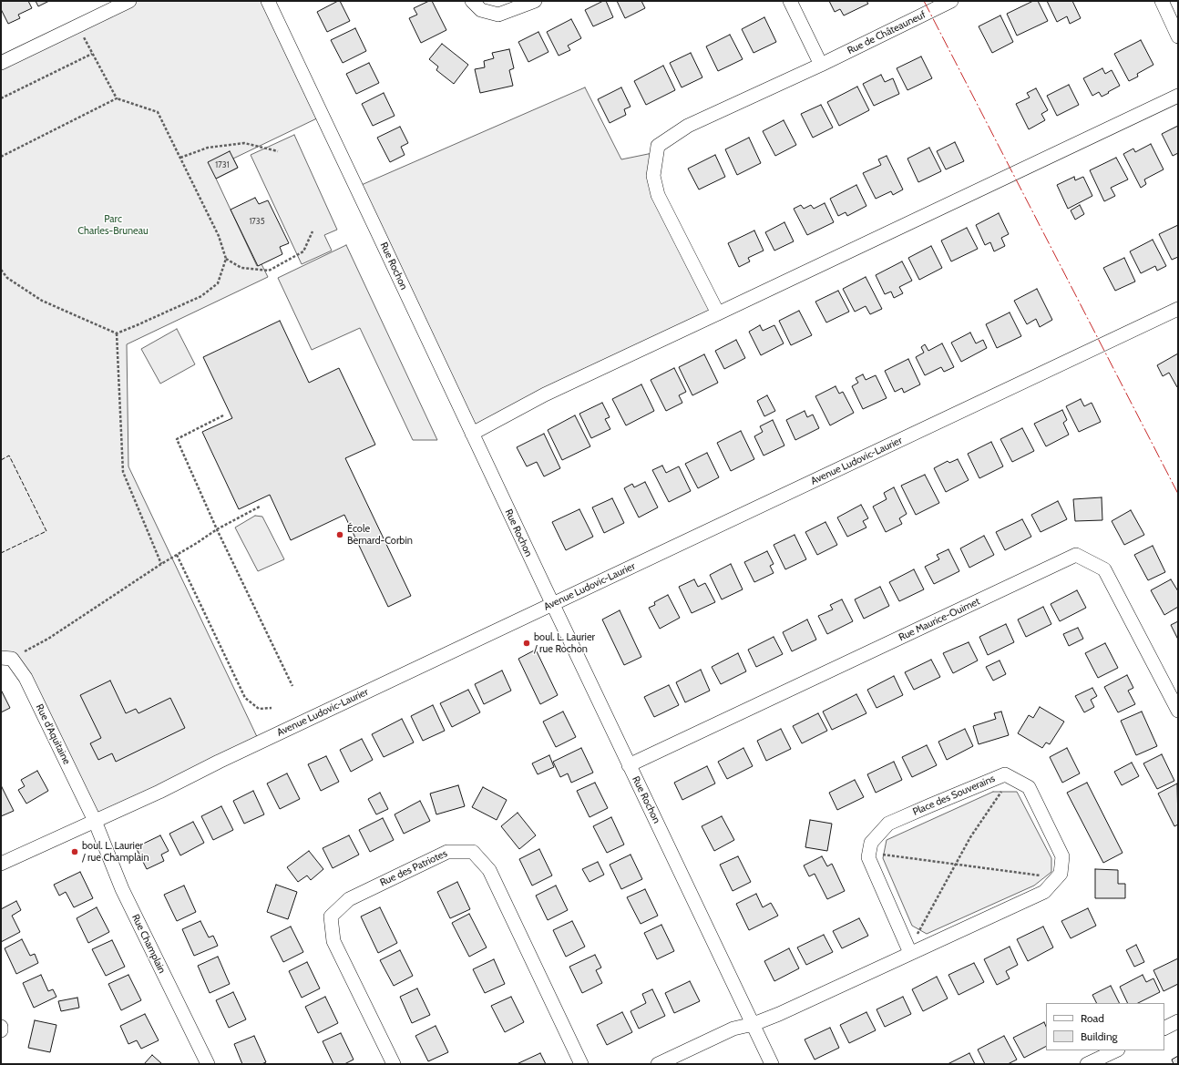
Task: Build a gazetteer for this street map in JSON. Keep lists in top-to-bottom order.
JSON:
{
  "streets": {
    "street": [
      "Rue de Châteauneuf",
      "Rue Rochon",
      "Avenue Ludovic-Laurier",
      "Rue Maurice-Ouimet",
      "Rue d'Aquitaine",
      "Place des Souverains",
      "Rue des Patriotes",
      "Rue Champlain"
    ]
  },
  "crossings": [
    ["Rue Rochon", "Avenue Ludovic-Laurier"],
    ["Rue Rochon", "Rue Maurice-Ouimet"],
    ["Rue Rochon", "Place des Souverains"],
    ["Avenue Ludovic-Laurier", "Rue d'Aquitaine"],
    ["Avenue Ludovic-Laurier", "Rue Champlain"],
    ["Rue d'Aquitaine", "Rue Champlain"]
  ],
  "parks": ["Parc Charles-Bruneau"],
  "places": ["École Bernard-Corbin", "boul. L. Laurier / rue Rochon", "boul. L. Laurier / rue Champlain"],
  "house_numbers": ["1731", "1735"],
  "legend": ["Road", "Building"]
}
